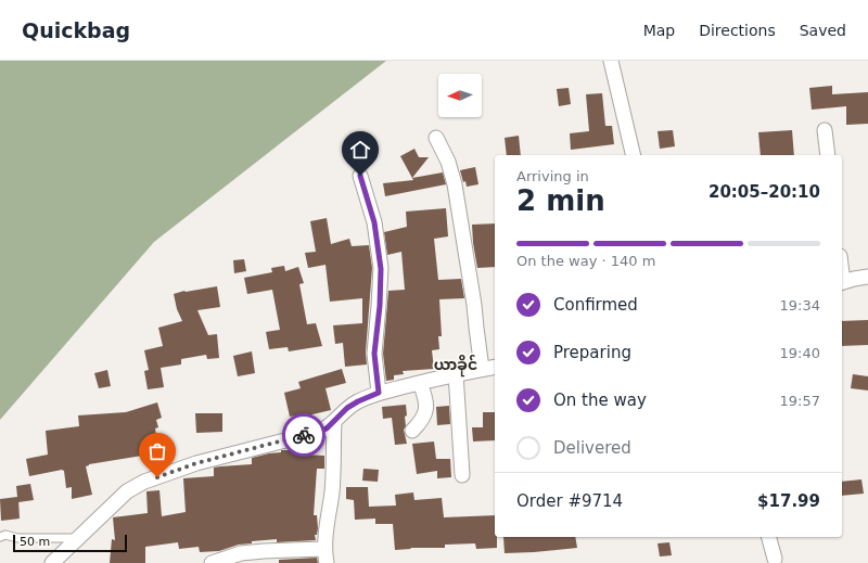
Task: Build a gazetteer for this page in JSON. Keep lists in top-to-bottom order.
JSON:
{
  "districts": ["ယာခိုင်"],
  "scale_bar": "50 m",
  "north": "left",
  "page": {
    "header": "Quickbag",
    "nav": ["Map", "Directions", "Saved"],
    "heading": ["2 min", "Arriving in", "20:05–20:10"],
    "panel": ["Order #9714", "$17.99"],
    "bar": "On the way · 140 m",
    "list": [
      ["Confirmed", "19:34"],
      ["Preparing", "19:40"],
      ["On the way", "19:57"],
      "Delivered"
    ],
    "scale": "50 m"
  }
}
